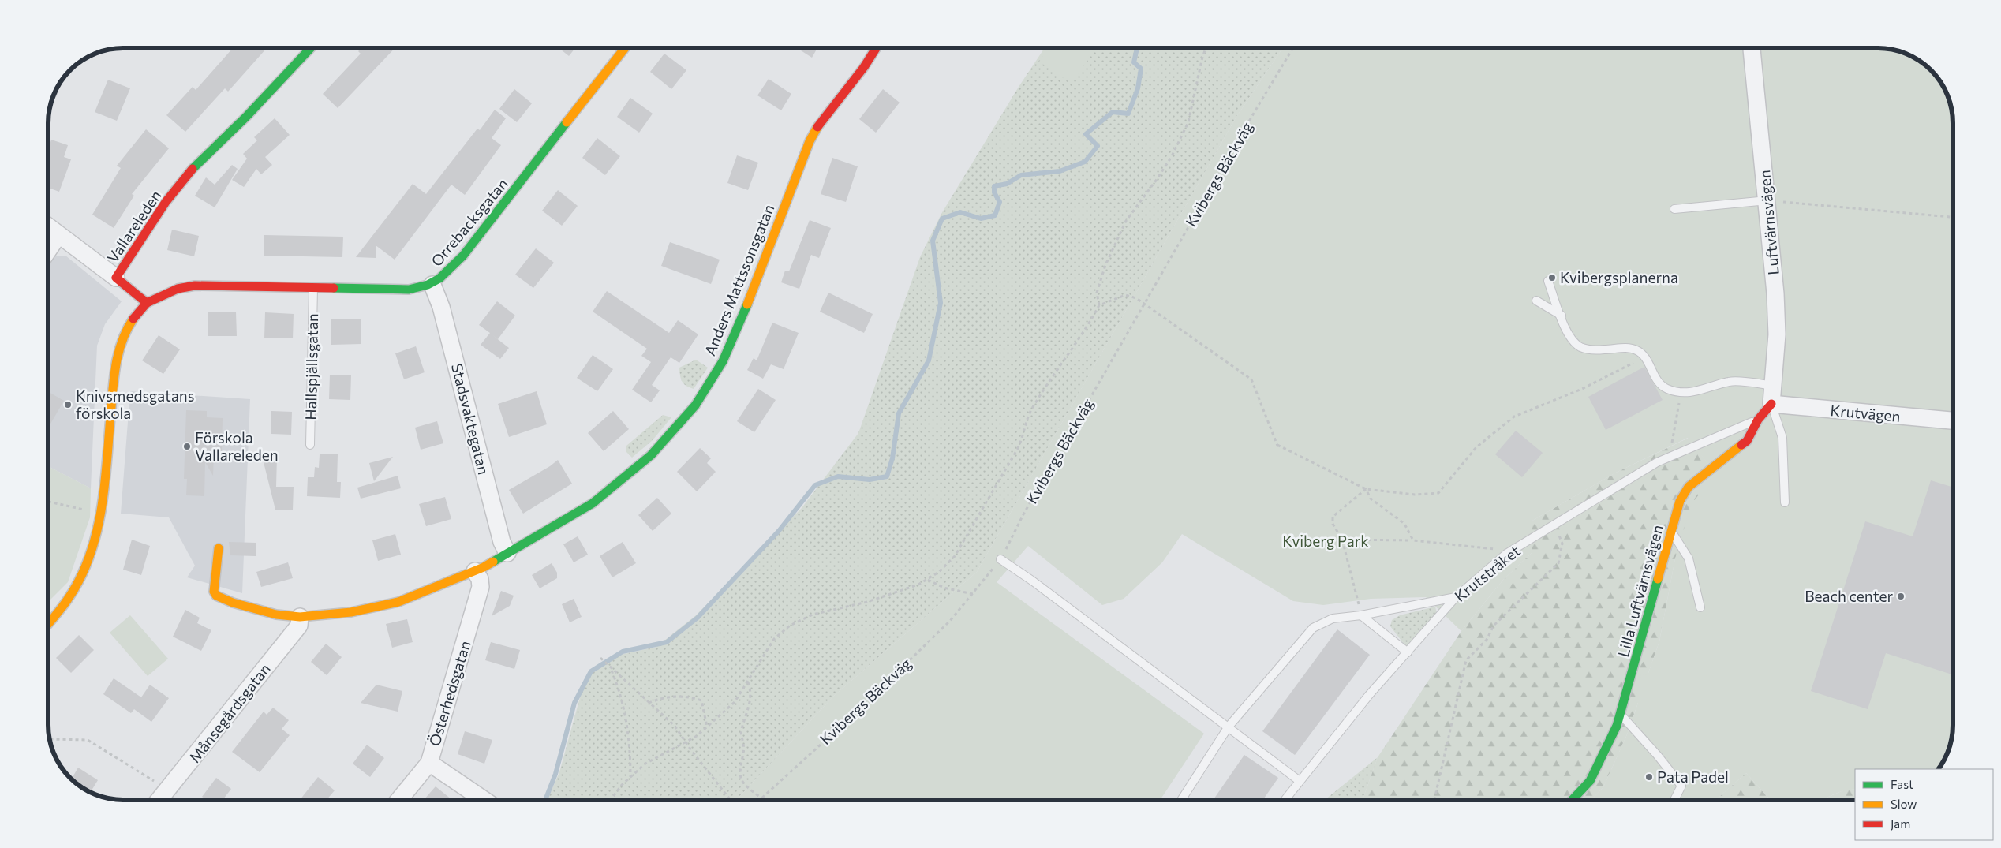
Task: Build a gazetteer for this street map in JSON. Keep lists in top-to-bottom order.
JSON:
{
  "streets": {
    "street": [
      "Orrebacksgatan",
      "Luftvärnsvägen",
      "Vallareleden",
      "Anders Mattssonsgatan",
      "Krutvägen",
      "Stadsvaktegatan",
      "Lilla Luftvärnsvägen",
      "Österhedsgatan",
      "Månsegårdsgatan"
    ],
    "lane": ["Hallspjällsgatan", "Krutstråket"],
    "path": ["Kvibergs Bäckväg"]
  },
  "crossings": [
    ["Orrebacksgatan", "Vallareleden"],
    ["Orrebacksgatan", "Hallspjällsgatan"],
    ["Orrebacksgatan", "Stadsvaktegatan"],
    ["Luftvärnsvägen", "Krutvägen"],
    ["Luftvärnsvägen", "Lilla Luftvärnsvägen"],
    ["Anders Mattssonsgatan", "Stadsvaktegatan"],
    ["Anders Mattssonsgatan", "Österhedsgatan"],
    ["Anders Mattssonsgatan", "Månsegårdsgatan"],
    ["Krutvägen", "Lilla Luftvärnsvägen"],
    ["Krutstråket", "Lilla Luftvärnsvägen"]
  ],
  "parks": ["Kviberg Park"],
  "places": [
    "Kvibergsplanerna",
    "Knivsmedsgatans förskola",
    "Förskola Vallareleden",
    "Beach center",
    "Pata Padel"
  ],
  "legend": ["Fast", "Slow", "Jam"]
}
